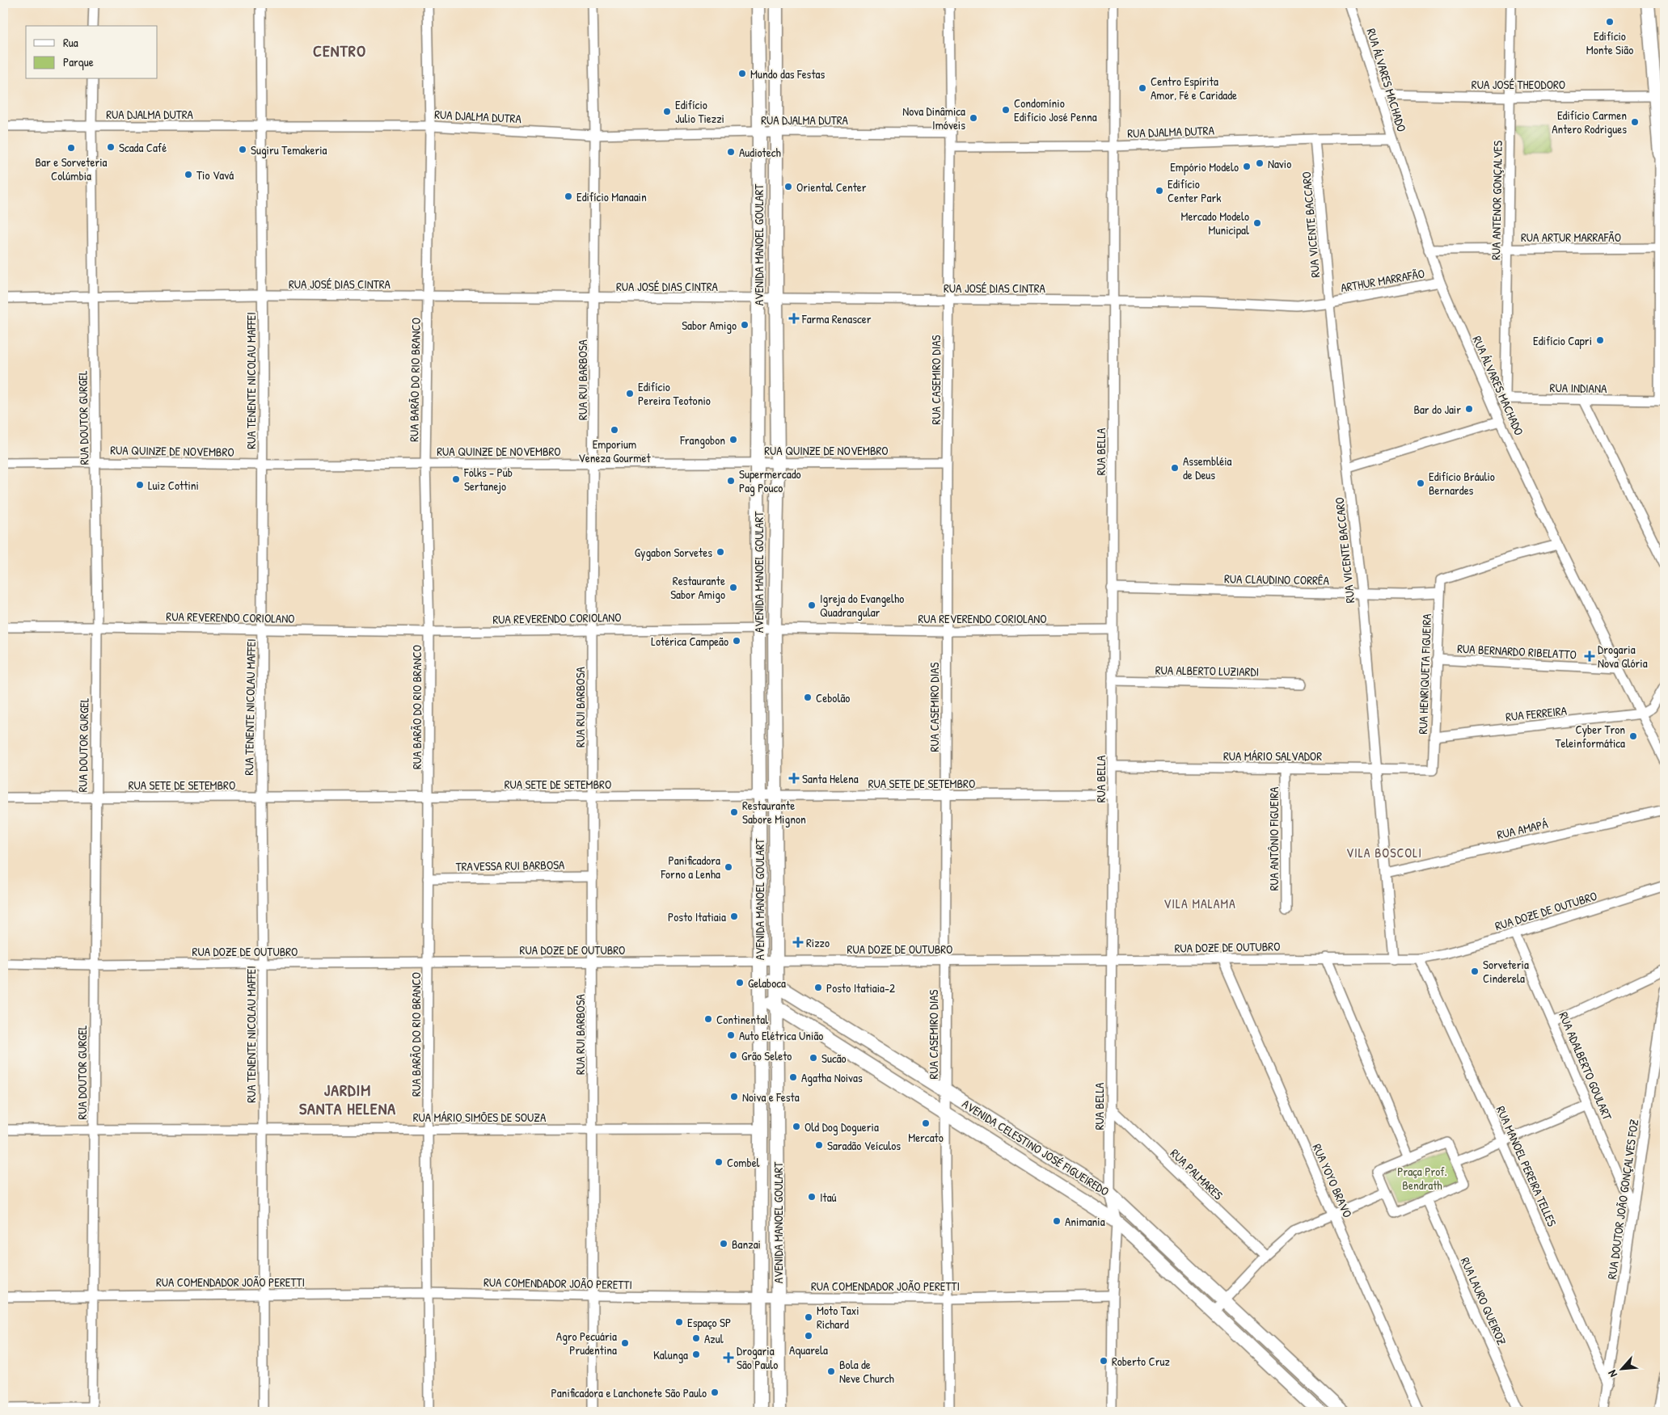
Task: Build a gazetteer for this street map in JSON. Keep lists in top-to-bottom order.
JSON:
{
  "streets": {
    "main road": ["AVENIDA MANOEL GOULART", "AVENIDA CELESTINO JOSÉ FIGUEIREDO"],
    "street": [
      "RUA ÁLVARES MACHADO",
      "RUA JOSÉ THEODORO",
      "RUA DJALMA DUTRA",
      "RUA ANTENOR GONÇALVES",
      "RUA VICENTE BACCARO",
      "RUA ARTUR MARRAFÃO",
      "ARTHUR MARRAFÃO",
      "RUA JOSÉ DIAS CINTRA",
      "RUA BARÃO DO RIO BRANCO",
      "RUA RUI BARBOSA",
      "RUA CASEMIRO DIAS",
      "RUA TENENTE NICOLAU MAFFEI",
      "RUA INDIANA",
      "RUA DOUTOR GURGEL",
      "RUA QUINZE DE NOVEMBRO",
      "RUA BELLA",
      "RUA CLAUDINO CORRÊA",
      "RUA REVERENDO CORIOLANO",
      "RUA BERNARDO RIBELATTO",
      "RUA ALBERTO LUZIARDI",
      "RUA HENRIQUETA FIGUEIRA",
      "RUA FERREIRA",
      "RUA MÁRIO SALVADOR",
      "RUA SETE DE SETEMBRO",
      "RUA AMAPÁ",
      "RUA ANTÔNIO FIGUEIRA",
      "TRAVESSA RUI BARBOSA",
      "RUA DOZE DE OUTUBRO",
      "RUA ADALBERTO GOULART",
      "RUA MÁRIO SIMÕES DE SOUZA",
      "RUA MANOEL PEREIRA TELLES",
      "RUA PALMARES",
      "RUA YOYO BRAVO",
      "RUA DOUTOR JOÃO GONÇALVES FOZ",
      "RUA COMENDADOR JOÃO PERETTI",
      "RUA LAURO QUEIROZ"
    ]
  },
  "crossings": [
    ["RUA ÁLVARES MACHADO", "RUA JOSÉ THEODORO"],
    ["RUA ÁLVARES MACHADO", "RUA DJALMA DUTRA"],
    ["RUA ÁLVARES MACHADO", "RUA ARTUR MARRAFÃO"],
    ["RUA ÁLVARES MACHADO", "ARTHUR MARRAFÃO"],
    ["RUA ÁLVARES MACHADO", "RUA INDIANA"],
    ["RUA ÁLVARES MACHADO", "RUA BERNARDO RIBELATTO"],
    ["RUA ÁLVARES MACHADO", "RUA HENRIQUETA FIGUEIRA"],
    ["RUA ÁLVARES MACHADO", "RUA FERREIRA"],
    ["RUA JOSÉ THEODORO", "RUA ANTENOR GONÇALVES"],
    ["RUA DJALMA DUTRA", "RUA VICENTE BACCARO"],
    ["RUA DJALMA DUTRA", "AVENIDA MANOEL GOULART"],
    ["RUA DJALMA DUTRA", "RUA BARÃO DO RIO BRANCO"],
    ["RUA DJALMA DUTRA", "RUA RUI BARBOSA"],
    ["RUA DJALMA DUTRA", "RUA CASEMIRO DIAS"],
    ["RUA DJALMA DUTRA", "RUA TENENTE NICOLAU MAFFEI"],
    ["RUA DJALMA DUTRA", "RUA DOUTOR GURGEL"],
    ["RUA DJALMA DUTRA", "RUA BELLA"],
    ["RUA ANTENOR GONÇALVES", "RUA ARTUR MARRAFÃO"],
    ["RUA ANTENOR GONÇALVES", "RUA INDIANA"],
    ["RUA VICENTE BACCARO", "ARTHUR MARRAFÃO"],
    ["RUA VICENTE BACCARO", "RUA JOSÉ DIAS CINTRA"],
    ["RUA VICENTE BACCARO", "RUA CLAUDINO CORRÊA"],
    ["RUA VICENTE BACCARO", "RUA MÁRIO SALVADOR"],
    ["RUA VICENTE BACCARO", "RUA AMAPÁ"],
    ["RUA VICENTE BACCARO", "RUA DOZE DE OUTUBRO"],
    ["AVENIDA MANOEL GOULART", "RUA JOSÉ DIAS CINTRA"],
    ["AVENIDA MANOEL GOULART", "RUA QUINZE DE NOVEMBRO"],
    ["AVENIDA MANOEL GOULART", "RUA REVERENDO CORIOLANO"],
    ["AVENIDA MANOEL GOULART", "RUA SETE DE SETEMBRO"],
    ["AVENIDA MANOEL GOULART", "RUA DOZE DE OUTUBRO"],
    ["AVENIDA MANOEL GOULART", "RUA MÁRIO SIMÕES DE SOUZA"],
    ["AVENIDA MANOEL GOULART", "AVENIDA CELESTINO JOSÉ FIGUEIREDO"],
    ["AVENIDA MANOEL GOULART", "RUA COMENDADOR JOÃO PERETTI"],
    ["ARTHUR MARRAFÃO", "RUA JOSÉ DIAS CINTRA"],
    ["RUA JOSÉ DIAS CINTRA", "RUA BARÃO DO RIO BRANCO"],
    ["RUA JOSÉ DIAS CINTRA", "RUA RUI BARBOSA"],
    ["RUA JOSÉ DIAS CINTRA", "RUA CASEMIRO DIAS"],
    ["RUA JOSÉ DIAS CINTRA", "RUA TENENTE NICOLAU MAFFEI"],
    ["RUA JOSÉ DIAS CINTRA", "RUA DOUTOR GURGEL"],
    ["RUA JOSÉ DIAS CINTRA", "RUA BELLA"],
    ["RUA BARÃO DO RIO BRANCO", "RUA QUINZE DE NOVEMBRO"],
    ["RUA BARÃO DO RIO BRANCO", "RUA REVERENDO CORIOLANO"],
    ["RUA BARÃO DO RIO BRANCO", "RUA SETE DE SETEMBRO"],
    ["RUA BARÃO DO RIO BRANCO", "TRAVESSA RUI BARBOSA"],
    ["RUA BARÃO DO RIO BRANCO", "RUA DOZE DE OUTUBRO"],
    ["RUA BARÃO DO RIO BRANCO", "RUA MÁRIO SIMÕES DE SOUZA"],
    ["RUA BARÃO DO RIO BRANCO", "RUA COMENDADOR JOÃO PERETTI"],
    ["RUA RUI BARBOSA", "RUA QUINZE DE NOVEMBRO"],
    ["RUA RUI BARBOSA", "RUA REVERENDO CORIOLANO"],
    ["RUA RUI BARBOSA", "RUA SETE DE SETEMBRO"],
    ["RUA RUI BARBOSA", "TRAVESSA RUI BARBOSA"],
    ["RUA RUI BARBOSA", "RUA DOZE DE OUTUBRO"],
    ["RUA RUI BARBOSA", "RUA MÁRIO SIMÕES DE SOUZA"],
    ["RUA RUI BARBOSA", "RUA COMENDADOR JOÃO PERETTI"],
    ["RUA CASEMIRO DIAS", "RUA QUINZE DE NOVEMBRO"],
    ["RUA CASEMIRO DIAS", "RUA REVERENDO CORIOLANO"],
    ["RUA CASEMIRO DIAS", "RUA SETE DE SETEMBRO"],
    ["RUA CASEMIRO DIAS", "RUA DOZE DE OUTUBRO"],
    ["RUA CASEMIRO DIAS", "AVENIDA CELESTINO JOSÉ FIGUEIREDO"],
    ["RUA CASEMIRO DIAS", "RUA COMENDADOR JOÃO PERETTI"],
    ["RUA TENENTE NICOLAU MAFFEI", "RUA QUINZE DE NOVEMBRO"],
    ["RUA TENENTE NICOLAU MAFFEI", "RUA REVERENDO CORIOLANO"],
    ["RUA TENENTE NICOLAU MAFFEI", "RUA SETE DE SETEMBRO"],
    ["RUA TENENTE NICOLAU MAFFEI", "RUA DOZE DE OUTUBRO"],
    ["RUA TENENTE NICOLAU MAFFEI", "RUA MÁRIO SIMÕES DE SOUZA"],
    ["RUA TENENTE NICOLAU MAFFEI", "RUA COMENDADOR JOÃO PERETTI"],
    ["RUA DOUTOR GURGEL", "RUA QUINZE DE NOVEMBRO"],
    ["RUA DOUTOR GURGEL", "RUA REVERENDO CORIOLANO"],
    ["RUA DOUTOR GURGEL", "RUA SETE DE SETEMBRO"],
    ["RUA DOUTOR GURGEL", "RUA DOZE DE OUTUBRO"],
    ["RUA DOUTOR GURGEL", "RUA MÁRIO SIMÕES DE SOUZA"],
    ["RUA DOUTOR GURGEL", "RUA COMENDADOR JOÃO PERETTI"],
    ["RUA BELLA", "RUA CLAUDINO CORRÊA"],
    ["RUA BELLA", "RUA REVERENDO CORIOLANO"],
    ["RUA BELLA", "RUA ALBERTO LUZIARDI"],
    ["RUA BELLA", "RUA MÁRIO SALVADOR"],
    ["RUA BELLA", "RUA SETE DE SETEMBRO"],
    ["RUA BELLA", "RUA DOZE DE OUTUBRO"],
    ["RUA BELLA", "AVENIDA CELESTINO JOSÉ FIGUEIREDO"],
    ["RUA BELLA", "RUA PALMARES"],
    ["RUA BELLA", "RUA COMENDADOR JOÃO PERETTI"],
    ["RUA CLAUDINO CORRÊA", "RUA HENRIQUETA FIGUEIRA"],
    ["RUA BERNARDO RIBELATTO", "RUA HENRIQUETA FIGUEIRA"],
    ["RUA HENRIQUETA FIGUEIRA", "RUA FERREIRA"],
    ["RUA HENRIQUETA FIGUEIRA", "RUA MÁRIO SALVADOR"],
    ["RUA MÁRIO SALVADOR", "RUA ANTÔNIO FIGUEIRA"],
    ["RUA DOZE DE OUTUBRO", "RUA ADALBERTO GOULART"],
    ["RUA DOZE DE OUTUBRO", "AVENIDA CELESTINO JOSÉ FIGUEIREDO"],
    ["RUA DOZE DE OUTUBRO", "RUA MANOEL PEREIRA TELLES"],
    ["RUA DOZE DE OUTUBRO", "RUA YOYO BRAVO"],
    ["RUA ADALBERTO GOULART", "RUA DOUTOR JOÃO GONÇALVES FOZ"],
    ["RUA MANOEL PEREIRA TELLES", "RUA DOUTOR JOÃO GONÇALVES FOZ"]
  ],
  "districts": [
    "CENTRO",
    "VILA BOSCOLI",
    "VILA MALAMA",
    "JARDIM SANTA HELENA"
  ],
  "parks": ["Praça Prof. Bendrath"],
  "places": {
    "other": [
      "Edifício Monte Sião",
      "Mundo das Festas",
      "Centro Espírita Amor, Fé e Caridade",
      "Condomínio Edifício José Penna",
      "Edifício Julio Tiezzi",
      "Nova Dinâmica Imóveis",
      "Edifício Carmen Antero Rodrigues",
      "Scada Café",
      "Bar e Sorveteria Colúmbia",
      "Sugiru Temakeria",
      "Audiotech",
      "Navio",
      "Empório Modelo",
      "Tio Vavá",
      "Oriental Center",
      "Edifício Center Park",
      "Edifício Manaain",
      "Mercado Modelo Municipal",
      "Sabor Amigo",
      "Edifício Capri",
      "Edifício Pereira Teotonio",
      "Bar do Jair",
      "Emporium Veneza Gourmet",
      "Frangobon",
      "Assembléia de Deus",
      "Folks - Pub Sertanejo",
      "Supermercado Pag Pouco",
      "Edifício Bráulio Bernardes",
      "Luiz Cottini",
      "Gygabon Sorvetes",
      "Restaurante Sabor Amigo",
      "Igreja do Evangelho Quadrangular",
      "Lotérica Campeão",
      "Cebolão",
      "Cyber Tron Teleinformática",
      "Restaurante Sabore Mignon",
      "Panificadora Forno a Lenha",
      "Posto Itatiaia",
      "Sorveteria Cinderela",
      "Gelaboca",
      "Posto Itatiaia-2",
      "Continental",
      "Auto Elétrica União",
      "Grão Seleto",
      "Sucão",
      "Agatha Noivas",
      "Noiva e Festa",
      "Mercato",
      "Old Dog Dogueria",
      "Saradão Veículos",
      "Combel",
      "Itaú",
      "Animania",
      "Banzai",
      "Moto Taxi Richard",
      "Espaço SP",
      "Aquarela",
      "Azul",
      "Agro Pecuária Prudentina",
      "Kalunga",
      "Roberto Cruz",
      "Bola de Neve Church",
      "Panificadora e Lanchonete São Paulo"
    ],
    "health": [
      "Farma Renascer",
      "Drogaria Nova Glória",
      "Santa Helena",
      "Rizzo",
      "Drogaria São Paulo"
    ]
  },
  "legend": ["Rua", "Parque"],
  "north": "bottom left"
}
